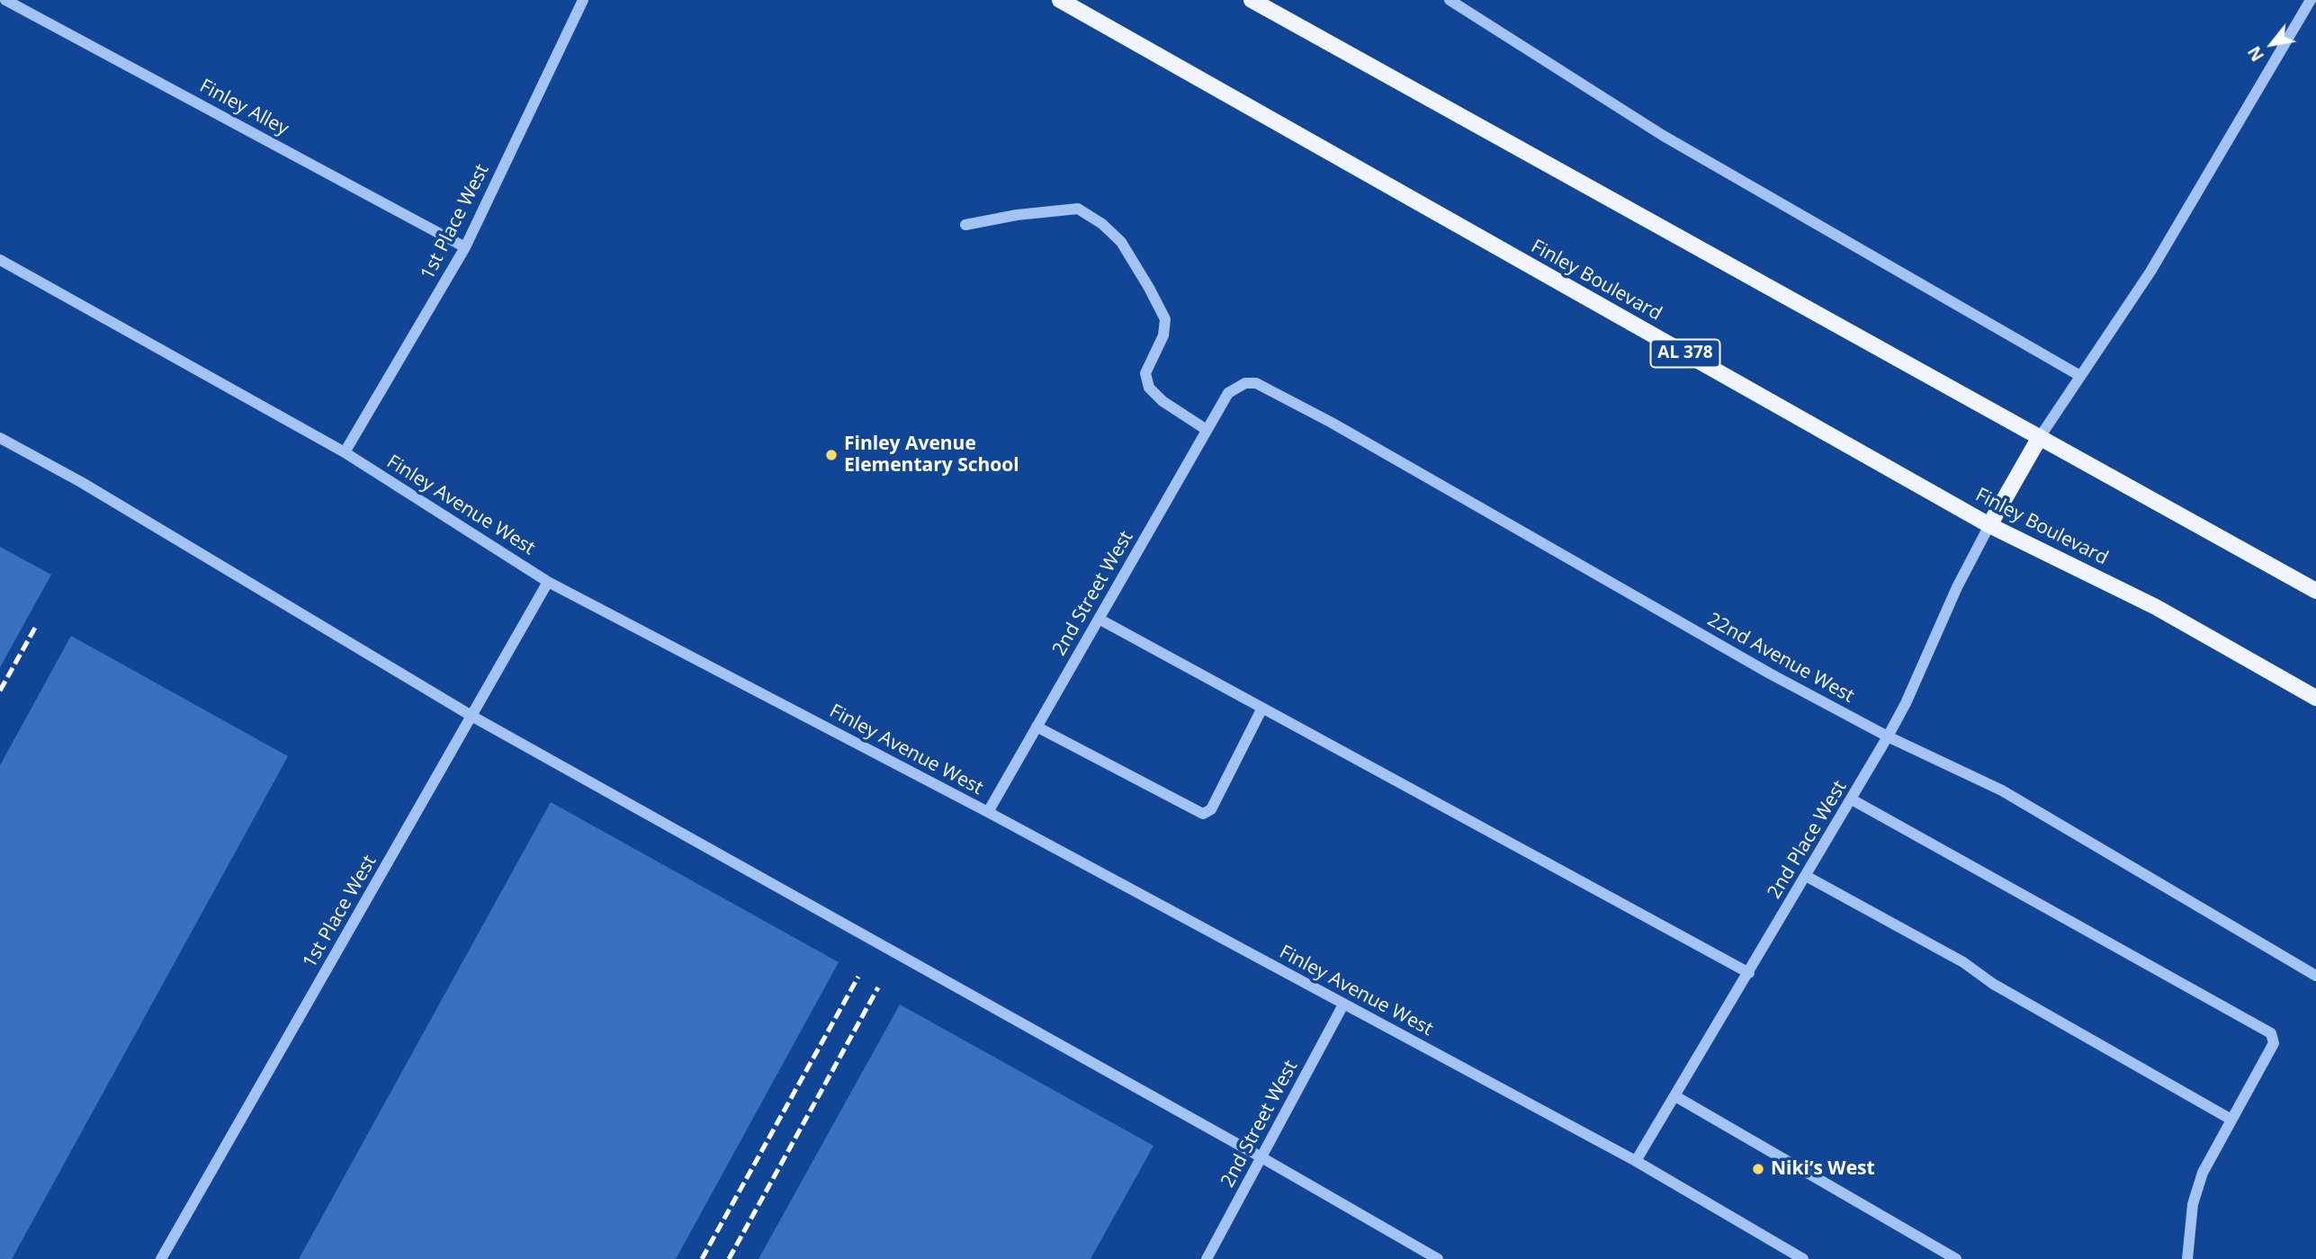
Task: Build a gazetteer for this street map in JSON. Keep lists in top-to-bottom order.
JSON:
{
  "streets": {
    "main road": ["Finley Boulevard", "AL 378"],
    "street": [
      "Finley Alley",
      "1st Place West",
      "Finley Avenue West",
      "2nd Street West",
      "22nd Avenue West",
      "2nd Place West"
    ]
  },
  "crossings": [
    ["Finley Alley", "1st Place West"],
    ["1st Place West", "Finley Avenue West"],
    ["Finley Boulevard", "2nd Place West"],
    ["Finley Avenue West", "2nd Street West"],
    ["Finley Avenue West", "2nd Place West"],
    ["2nd Street West", "22nd Avenue West"],
    ["22nd Avenue West", "2nd Place West"]
  ],
  "places": ["Finley Avenue Elementary School", "Niki’s West"],
  "north": "bottom left"
}
